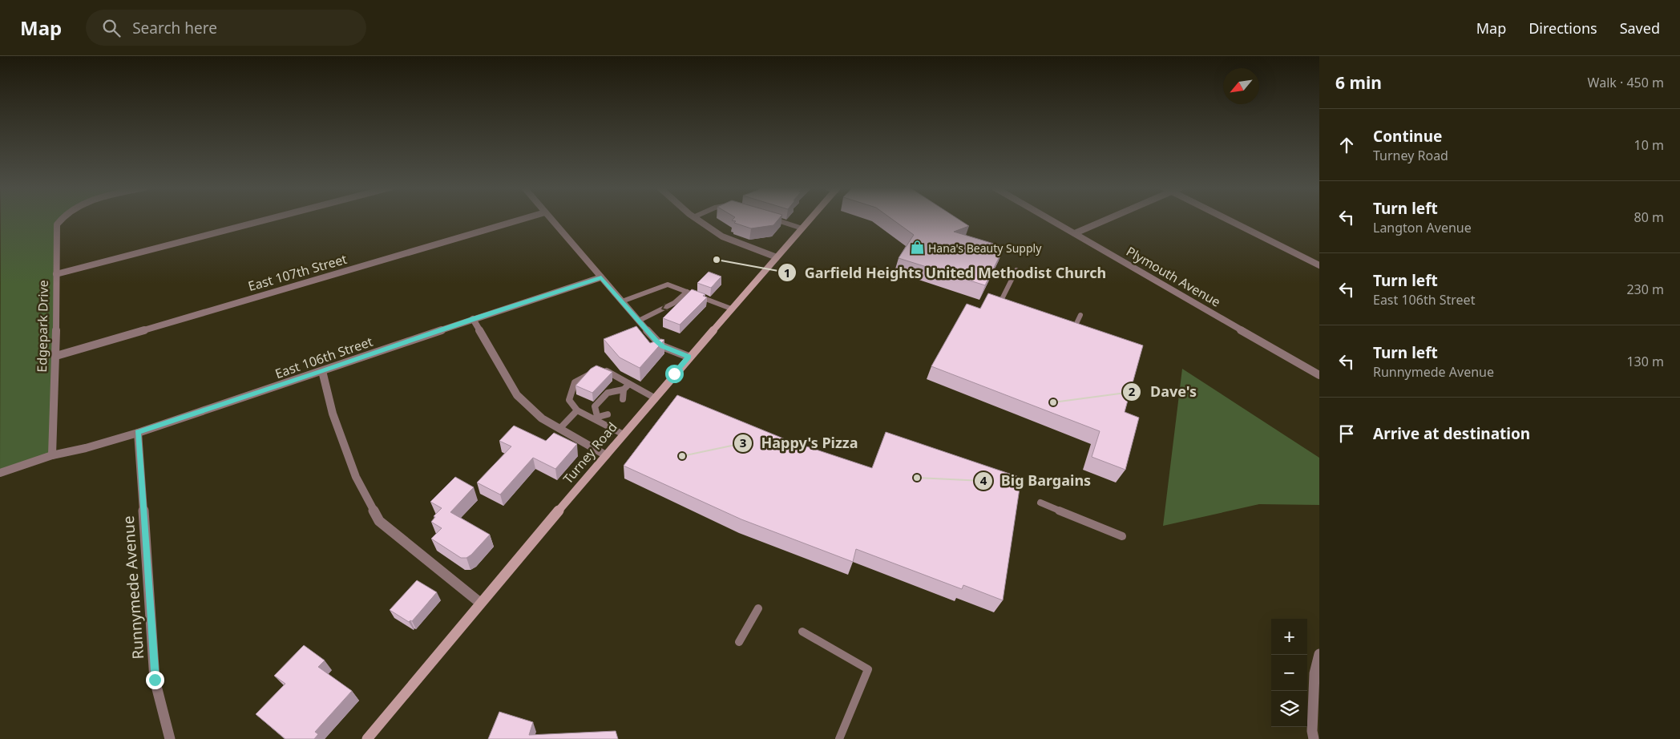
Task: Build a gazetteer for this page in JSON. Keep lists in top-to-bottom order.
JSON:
{
  "streets": {
    "main road": ["Turney Road"],
    "street": [
      "East 107th Street",
      "Plymouth Avenue",
      "Edgepark Drive",
      "East 106th Street",
      "Runnymede Avenue"
    ]
  },
  "crossings": [
    ["East 107th Street", "Edgepark Drive"],
    ["Edgepark Drive", "East 106th Street"],
    ["East 106th Street", "Runnymede Avenue"]
  ],
  "places": {
    "shop": ["Hana's Beauty Supply"],
    "other": [
      "Garfield Heights United Methodist Church",
      "Dave's",
      "Happy's Pizza",
      "Big Bargains"
    ]
  },
  "north": "bottom left",
  "page": {
    "header": "Map",
    "search": "Search here",
    "nav": ["Map", "Directions", "Saved"],
    "heading": ["6 min", "Walk · 450 m"],
    "list": [
      ["Continue", "Turney Road", "10 m"],
      ["Turn left", "Langton Avenue", "80 m"],
      ["Turn left", "East 106th Street", "230 m"],
      ["Turn left", "Runnymede Avenue", "130 m"],
      "Arrive at destination"
    ],
    "map_buttons": ["+", "−"]
  }
}
